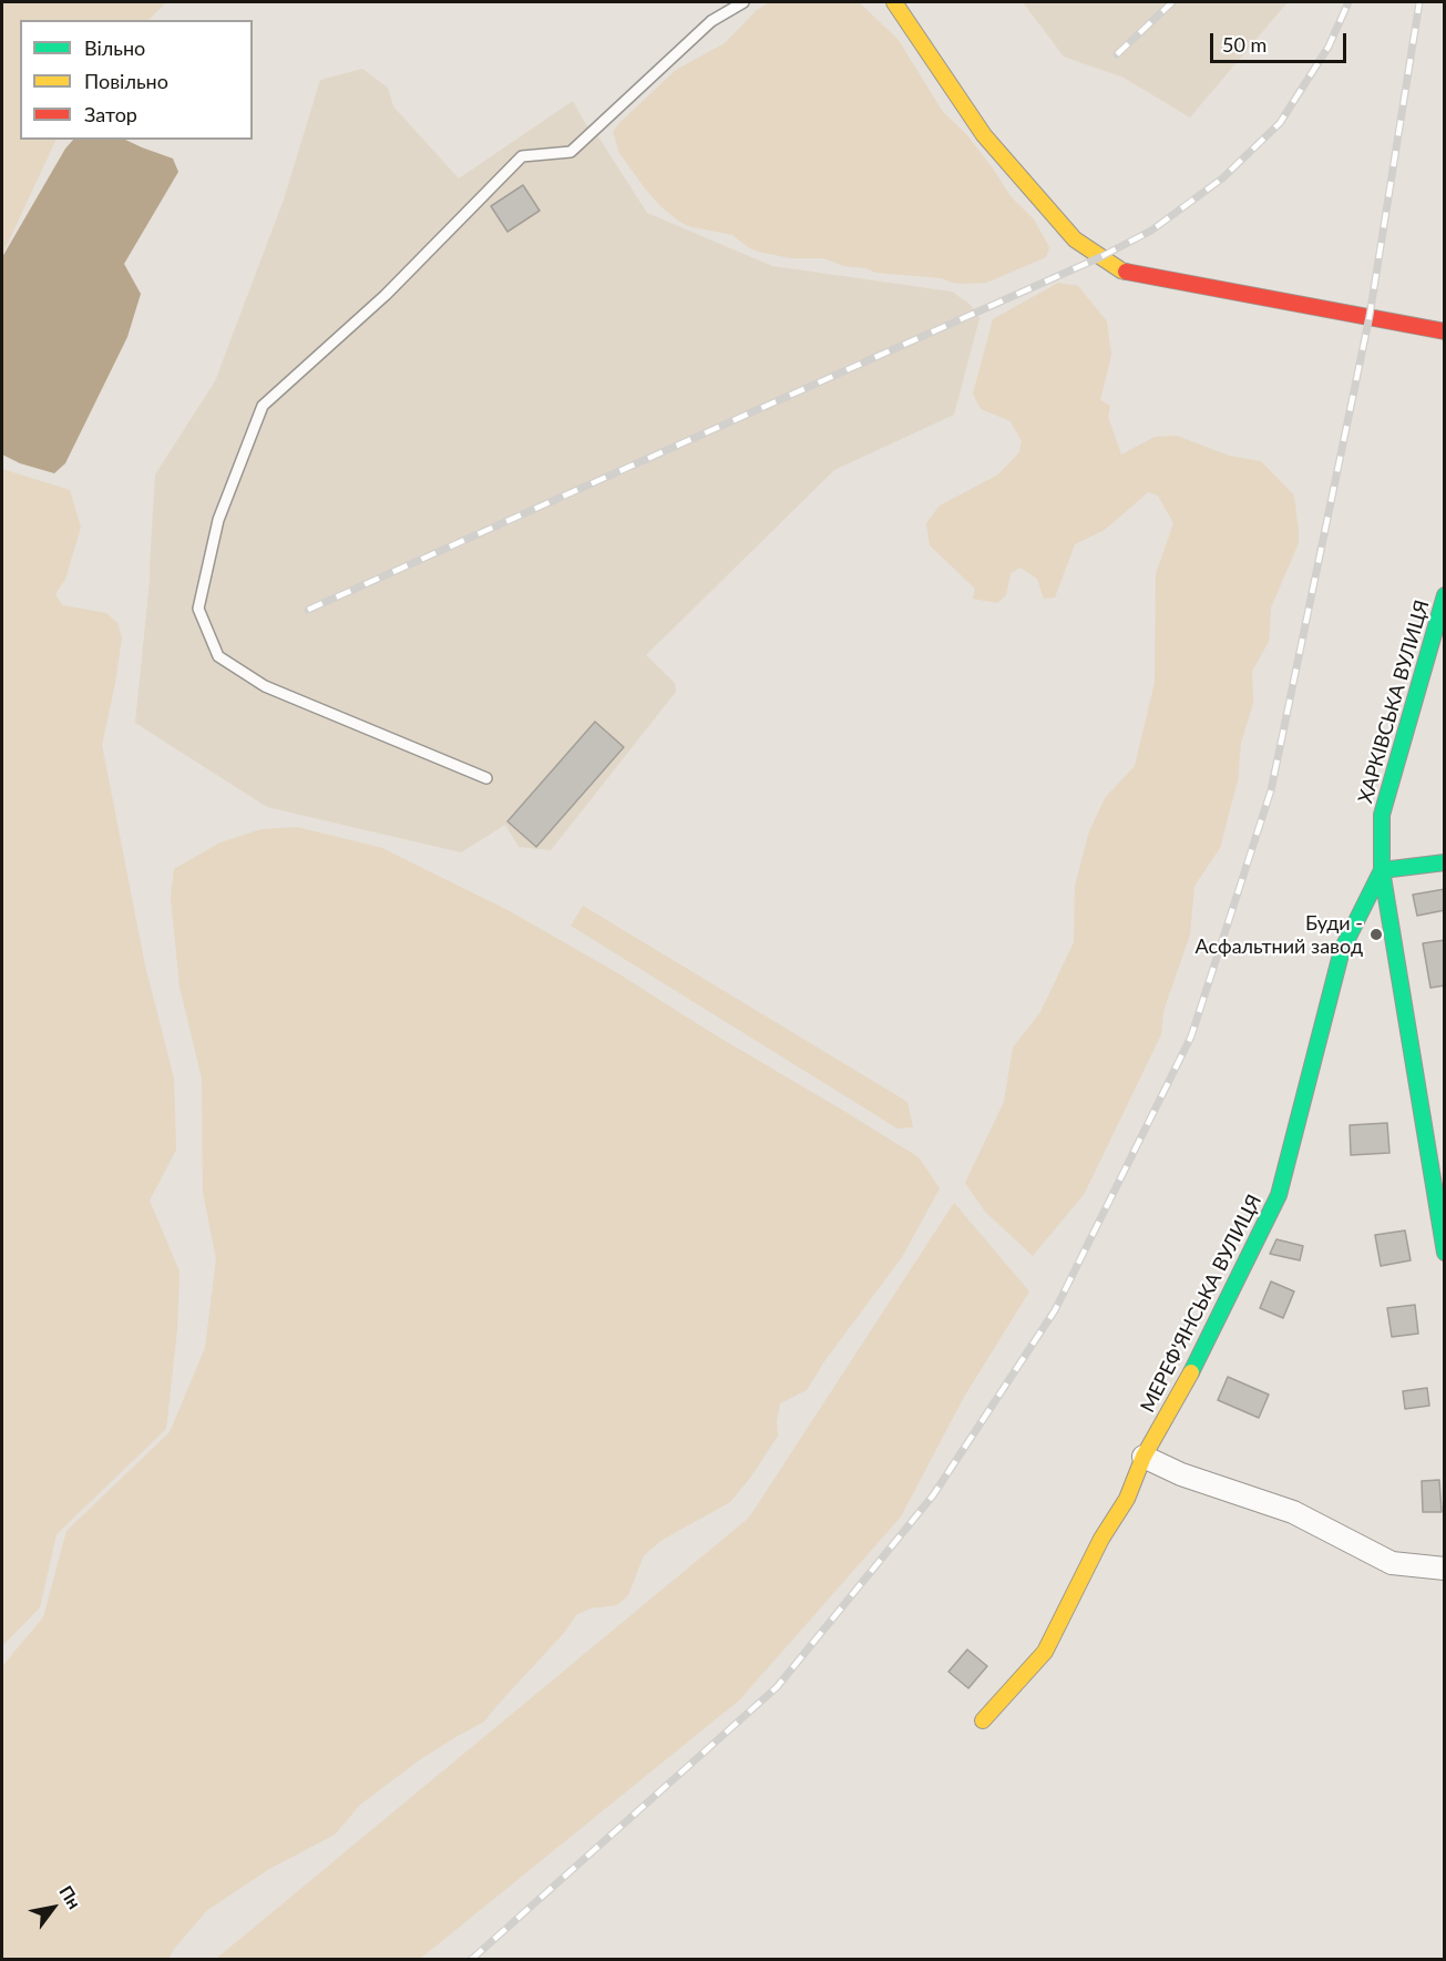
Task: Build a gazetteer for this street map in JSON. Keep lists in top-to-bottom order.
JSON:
{
  "streets": {
    "street": ["ХАРКІВСЬКА ВУЛИЦЯ", "МЕРЕФ'ЯНСЬКА ВУЛИЦЯ"]
  },
  "crossings": [
    ["ХАРКІВСЬКА ВУЛИЦЯ", "МЕРЕФ'ЯНСЬКА ВУЛИЦЯ"]
  ],
  "places": ["Буди - Асфальтний завод"],
  "legend": ["Вільно", "Повільно", "Затор"],
  "scale_bar": "50 m",
  "north": "top right"
}
